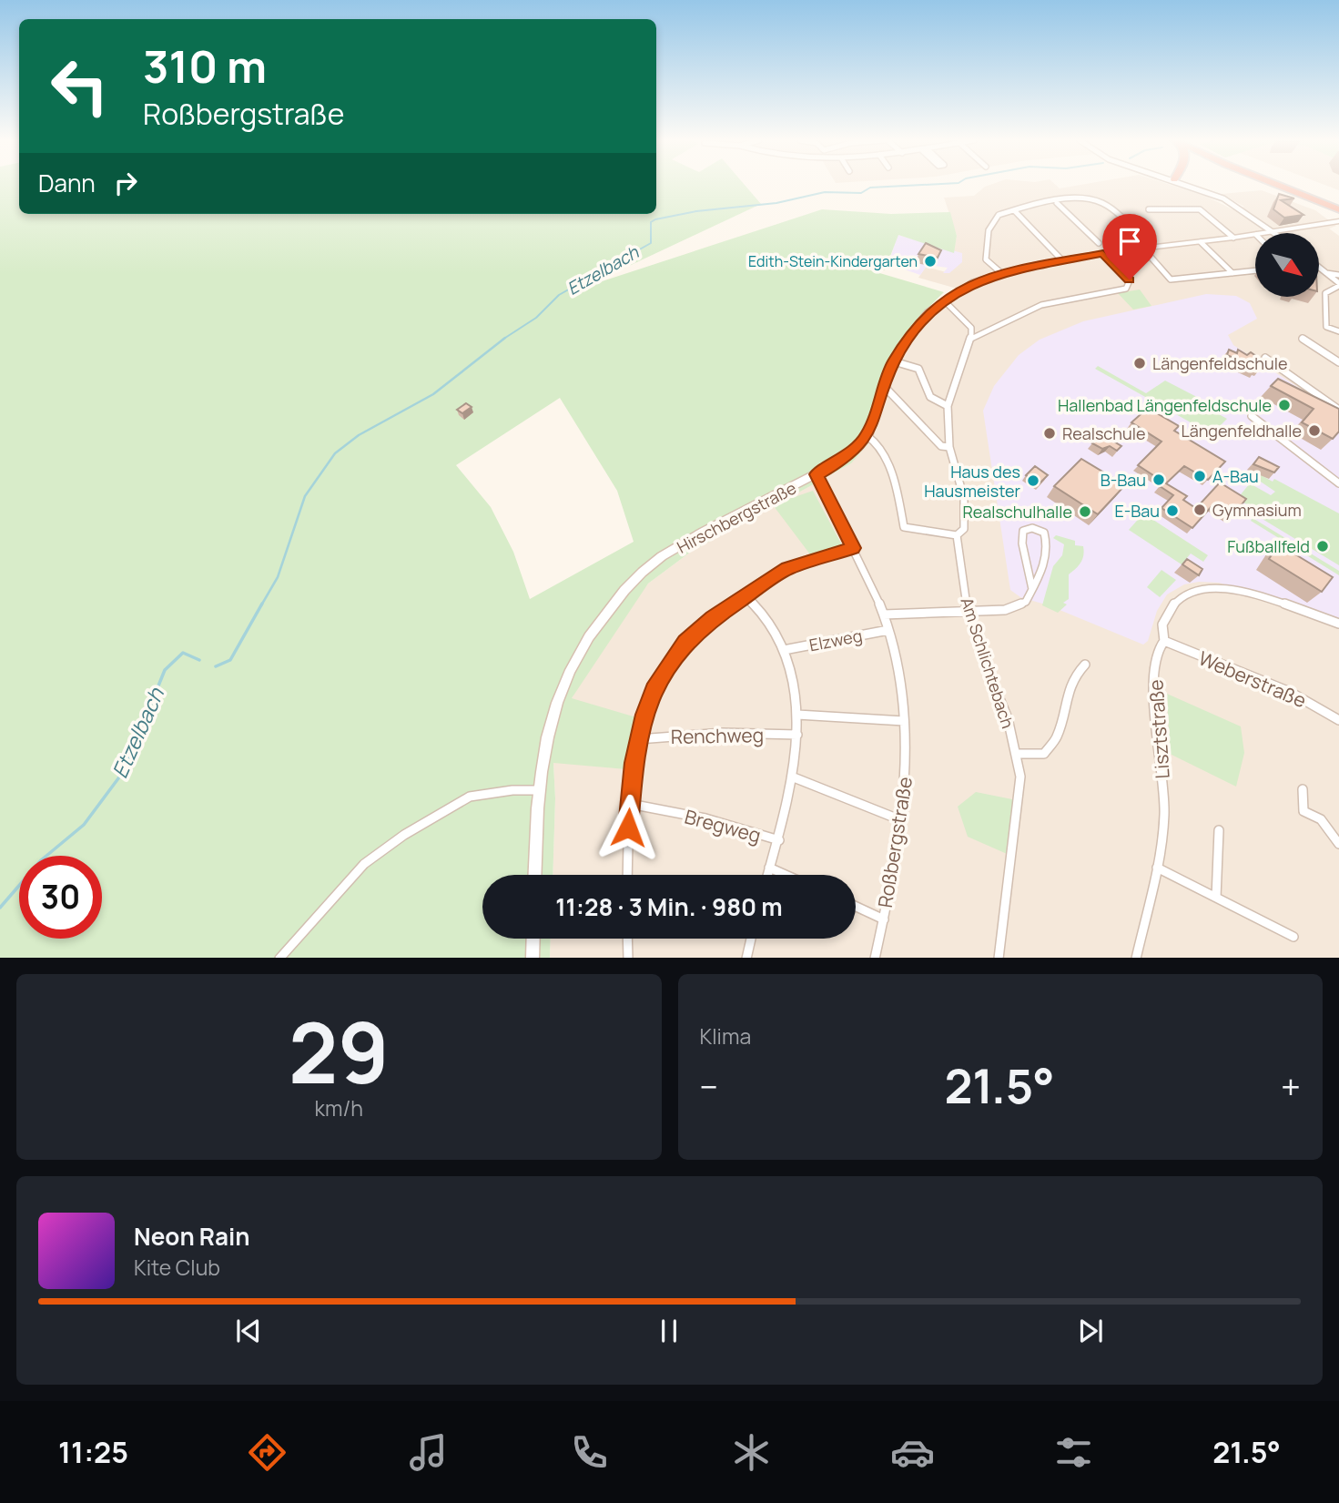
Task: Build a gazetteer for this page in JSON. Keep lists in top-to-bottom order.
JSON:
{
  "streets": {
    "street": [
      "Hirschbergstraße",
      "Elzweg",
      "Am Schlichtebach",
      "Weberstraße",
      "Lisztstraße",
      "Renchweg",
      "Bregweg",
      "Roßbergstraße"
    ]
  },
  "crossings": [
    ["Hirschbergstraße", "Roßbergstraße"],
    ["Elzweg", "Roßbergstraße"],
    ["Weberstraße", "Lisztstraße"]
  ],
  "water": ["Etzelbach"],
  "places": [
    "Edith-Stein-Kindergarten",
    "Längenfeldschule",
    "Hallenbad Längenfeldschule",
    "Längenfeldhalle",
    "Realschule",
    "A-Bau",
    "B-Bau",
    "Haus des Hausmeister",
    "Gymnasium",
    "E-Bau",
    "Realschulhalle",
    "Fußballfeld"
  ],
  "north": "bottom right",
  "page": {
    "turn": ["310 m", "Roßbergstraße"],
    "then": "Dann",
    "limit": "30",
    "trip": "11:28 · 3 Min. · 980 m",
    "tile": [
      ["29", "km/h"],
      "Klima"
    ],
    "heat": ["−", "21.5°", "+"],
    "song": ["Neon Rain", "Kite Club"],
    "tabs": ["11:25", "21.5°"]
  }
}
